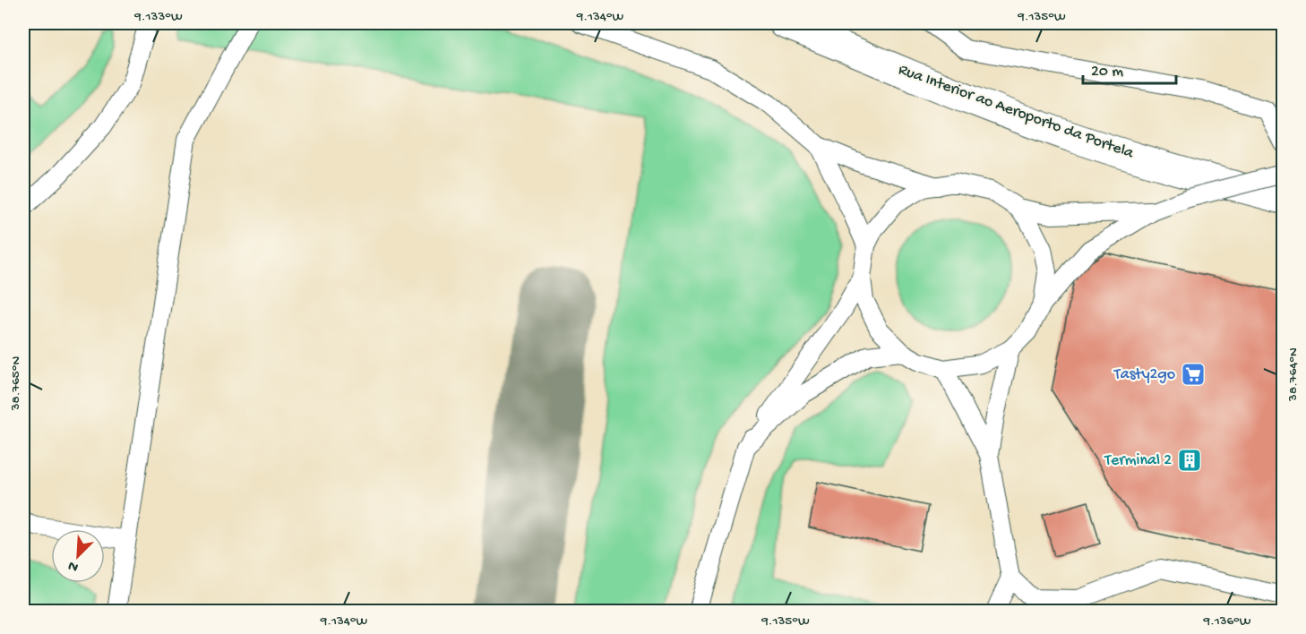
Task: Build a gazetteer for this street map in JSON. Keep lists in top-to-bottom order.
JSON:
{
  "streets": {
    "street": ["Rua Interior ao Aeroporto da Portela"]
  },
  "places": {
    "supermarket": ["Tasty2go"],
    "building": ["Terminal 2"]
  },
  "scale_bar": "20 m",
  "north": "bottom left",
  "coordinates": [
    "9.133°W",
    "9.134°W",
    "9.135°W",
    "38.764°N",
    "38.765°N",
    "9.136°W"
  ]
}
